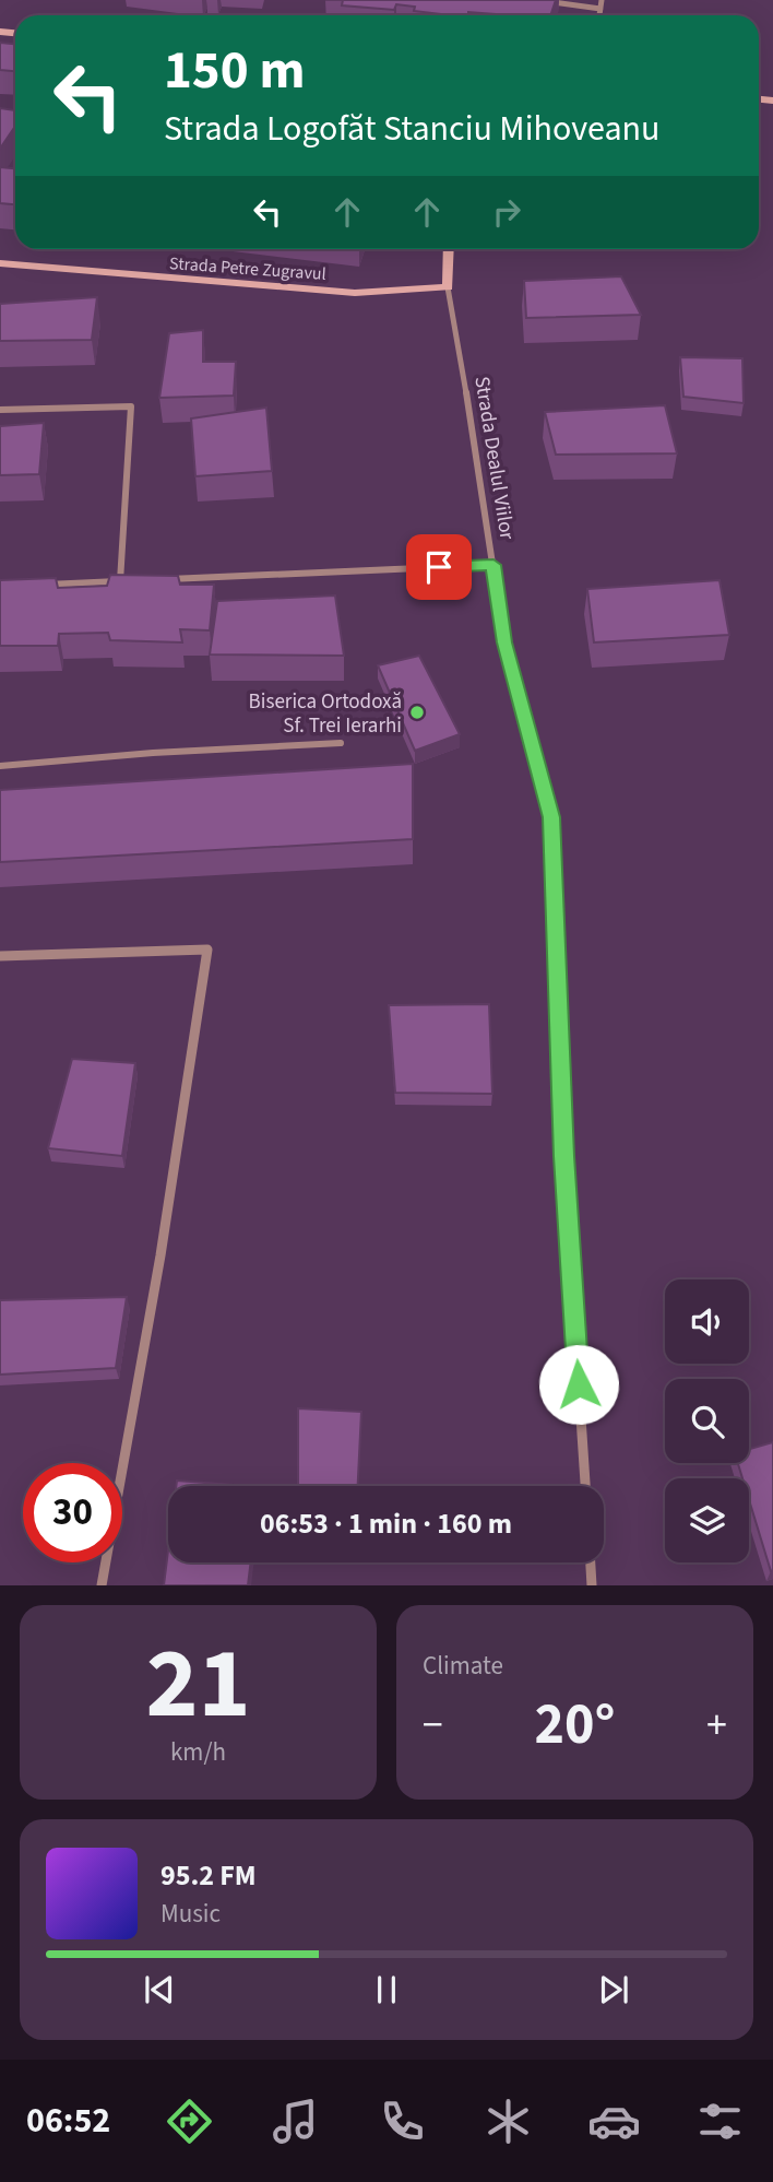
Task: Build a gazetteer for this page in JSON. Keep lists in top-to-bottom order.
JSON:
{
  "streets": {
    "street": ["Strada Petre Zugravul", "Strada Dealul Viilor"]
  },
  "crossings": [
    ["Strada Petre Zugravul", "Strada Dealul Viilor"]
  ],
  "places": ["Biserica Ortodoxă Sf. Trei Ierarhi"],
  "page": {
    "turn": ["150 m", "Strada Logofăt Stanciu Mihoveanu"],
    "limit": "30",
    "trip": "06:53 · 1 min · 160 m",
    "tile": [
      ["21", "km/h"],
      "Climate"
    ],
    "heat": ["−", "20°", "+"],
    "song": ["95.2 FM", "Music"],
    "tabs": "06:52"
  }
}
